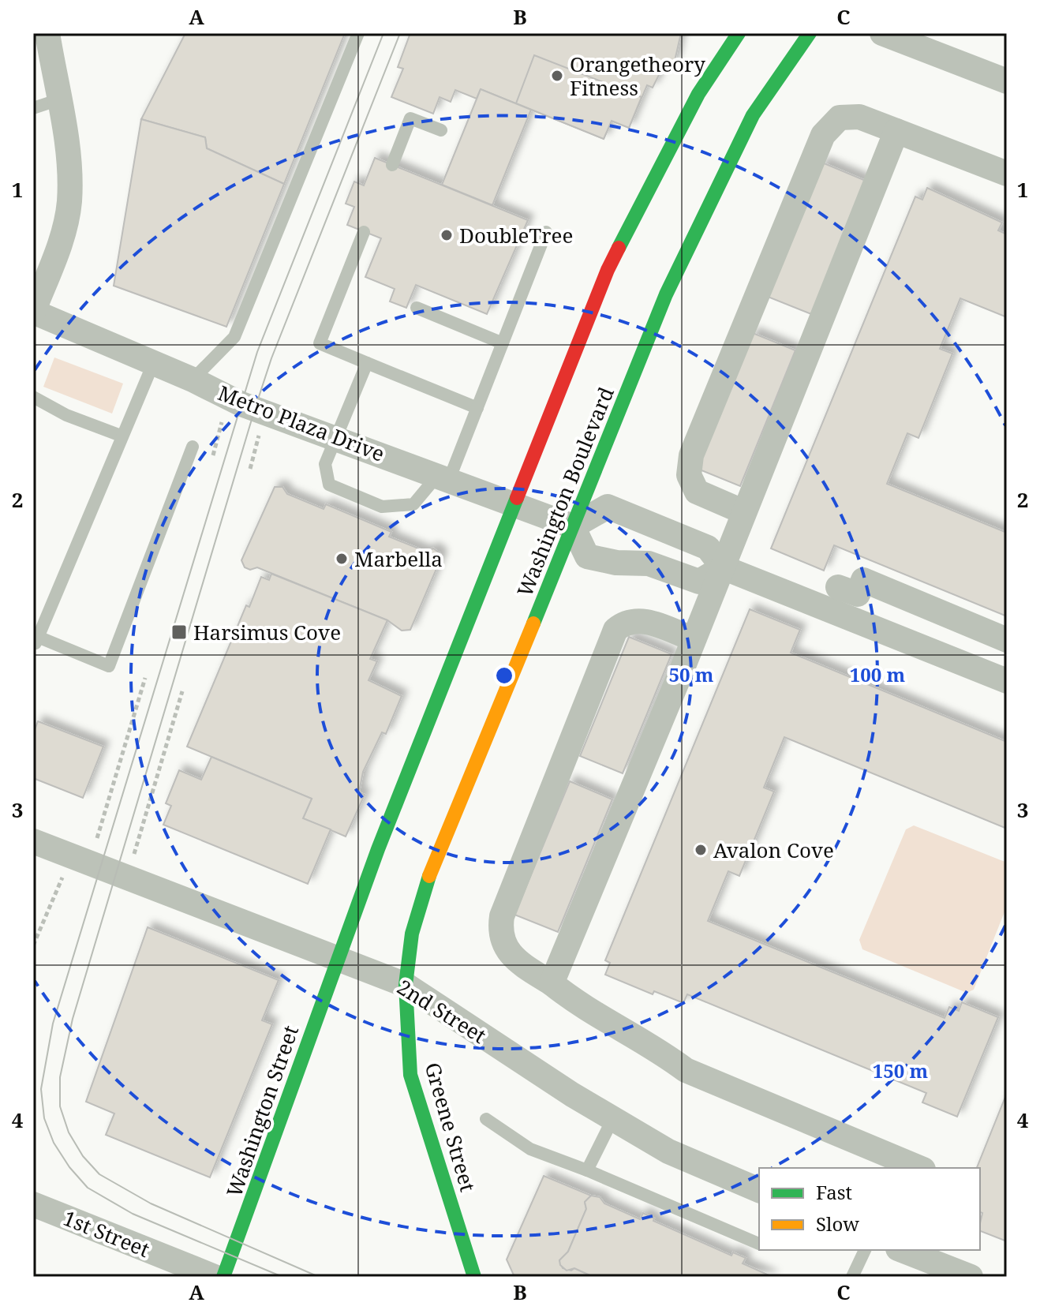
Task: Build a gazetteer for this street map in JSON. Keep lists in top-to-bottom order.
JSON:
{
  "streets": {
    "street": [
      "Metro Plaza Drive",
      "Washington Boulevard",
      "2nd Street",
      "Washington Street",
      "Greene Street",
      "1st Street"
    ]
  },
  "crossings": [
    ["Metro Plaza Drive", "Washington Boulevard"],
    ["Washington Boulevard", "2nd Street"],
    ["Washington Boulevard", "Washington Street"],
    ["Washington Boulevard", "Greene Street"],
    ["2nd Street", "Washington Street"],
    ["2nd Street", "Greene Street"]
  ],
  "places": {
    "other": [
      "Orangetheory Fitness",
      "DoubleTree",
      "Marbella",
      "Avalon Cove"
    ],
    "transit": ["Harsimus Cove"]
  },
  "legend": ["Fast", "Slow"],
  "grid": {
    "columns": ["A", "B", "C"],
    "rows": [
      "1",
      "2",
      "3",
      "4"
    ]
  },
  "rings": ["50 m", "100 m", "150 m"]
}
